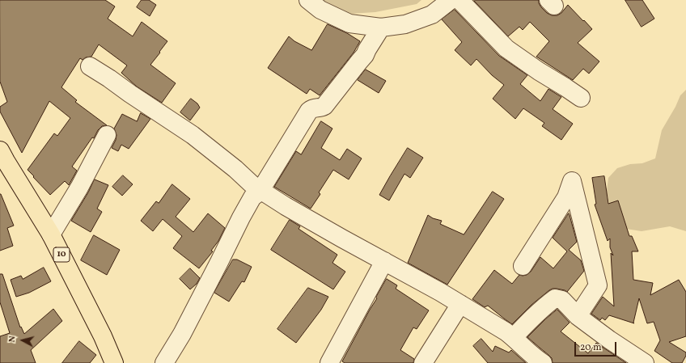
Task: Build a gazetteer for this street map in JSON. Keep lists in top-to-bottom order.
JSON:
{
  "streets": {
    "highway": ["10"]
  },
  "scale_bar": "20 m",
  "north": "left"
}
